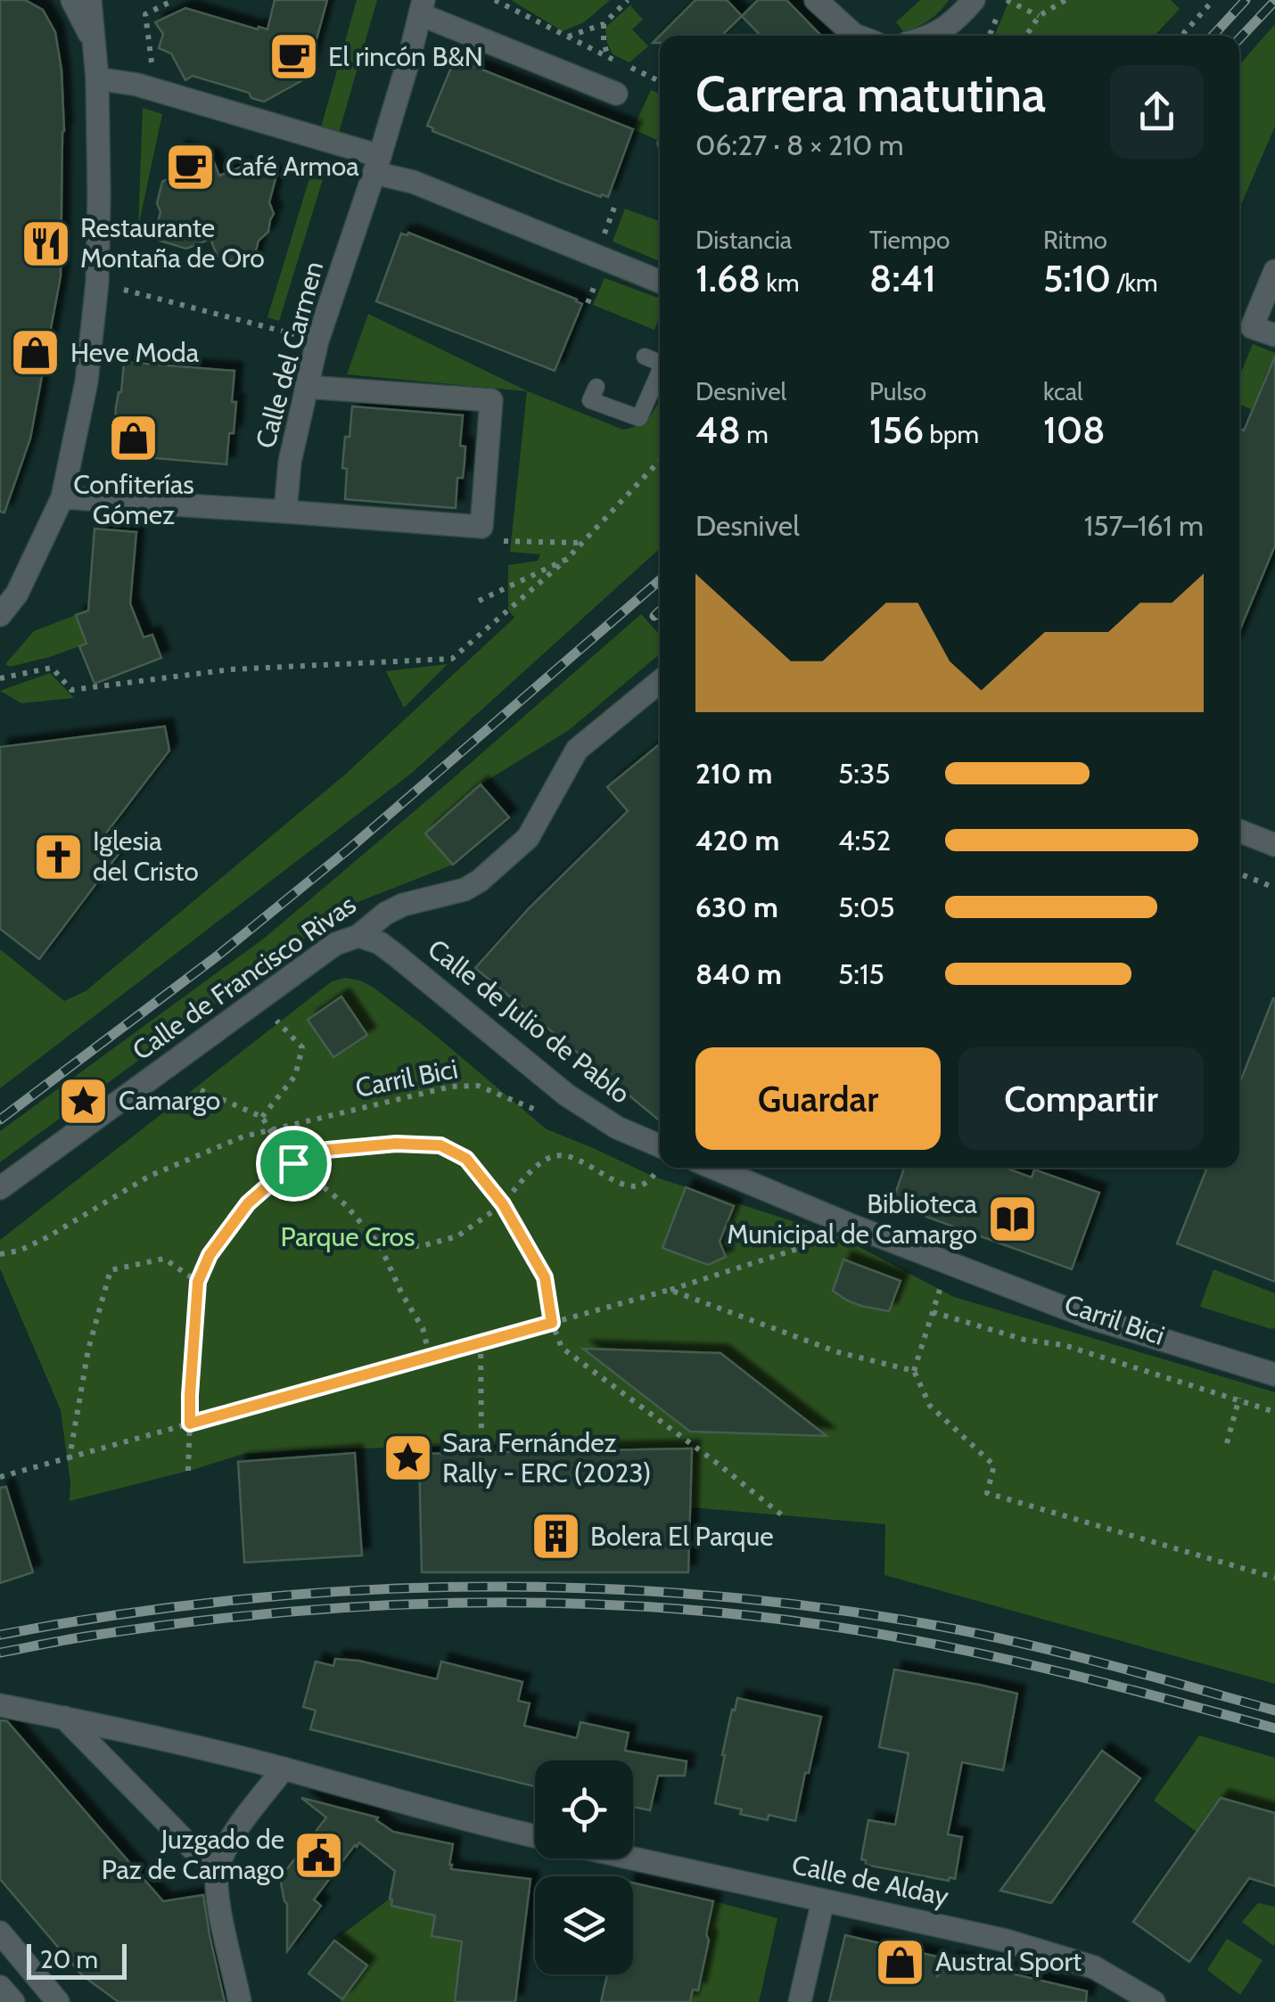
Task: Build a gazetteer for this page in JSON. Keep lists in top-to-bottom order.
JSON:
{
  "streets": {
    "street": [
      "Calle del Carmen",
      "Calle de Francisco Rivas",
      "Calle de Julio de Pablo",
      "Calle de Alday"
    ],
    "path": ["Carril Bici"]
  },
  "crossings": [
    ["Calle de Francisco Rivas", "Calle de Julio de Pablo"]
  ],
  "parks": ["Parque Cros"],
  "places": {
    "cafe": ["El rincón B&N", "Café Armoa"],
    "restaurant": ["Restaurante Montaña de Oro"],
    "shop": ["Heve Moda", "Confiterías Gómez", "Austral Sport"],
    "church": ["Iglesia del Cristo"],
    "place": ["Camargo", "Sara Fernández Rally - ERC (2023)"],
    "library": ["Biblioteca Municipal de Camargo"],
    "building": ["Bolera El Parque"],
    "public building": ["Juzgado de Paz de Carmago"]
  },
  "scale_bar": "20 m",
  "page": {
    "heading": ["Carrera matutina", "06:27 · 8 × 210 m"],
    "stats": [
      ["Distancia", "1.68 km"],
      ["Tiempo", "8:41"],
      ["Ritmo", "5:10 /km"],
      ["Desnivel", "48 m"],
      ["Pulso", "156 bpm"],
      ["kcal", "108"]
    ],
    "chart": ["Desnivel", "157–161 m"],
    "list": [
      {
        "name": "210 m",
        "note": "5:35"
      },
      {
        "name": "420 m",
        "note": "4:52"
      },
      {
        "name": "630 m",
        "note": "5:05"
      },
      {
        "name": "840 m",
        "note": "5:15"
      }
    ],
    "buttons": ["Guardar", "Compartir"],
    "scale": "20 m"
  }
}
